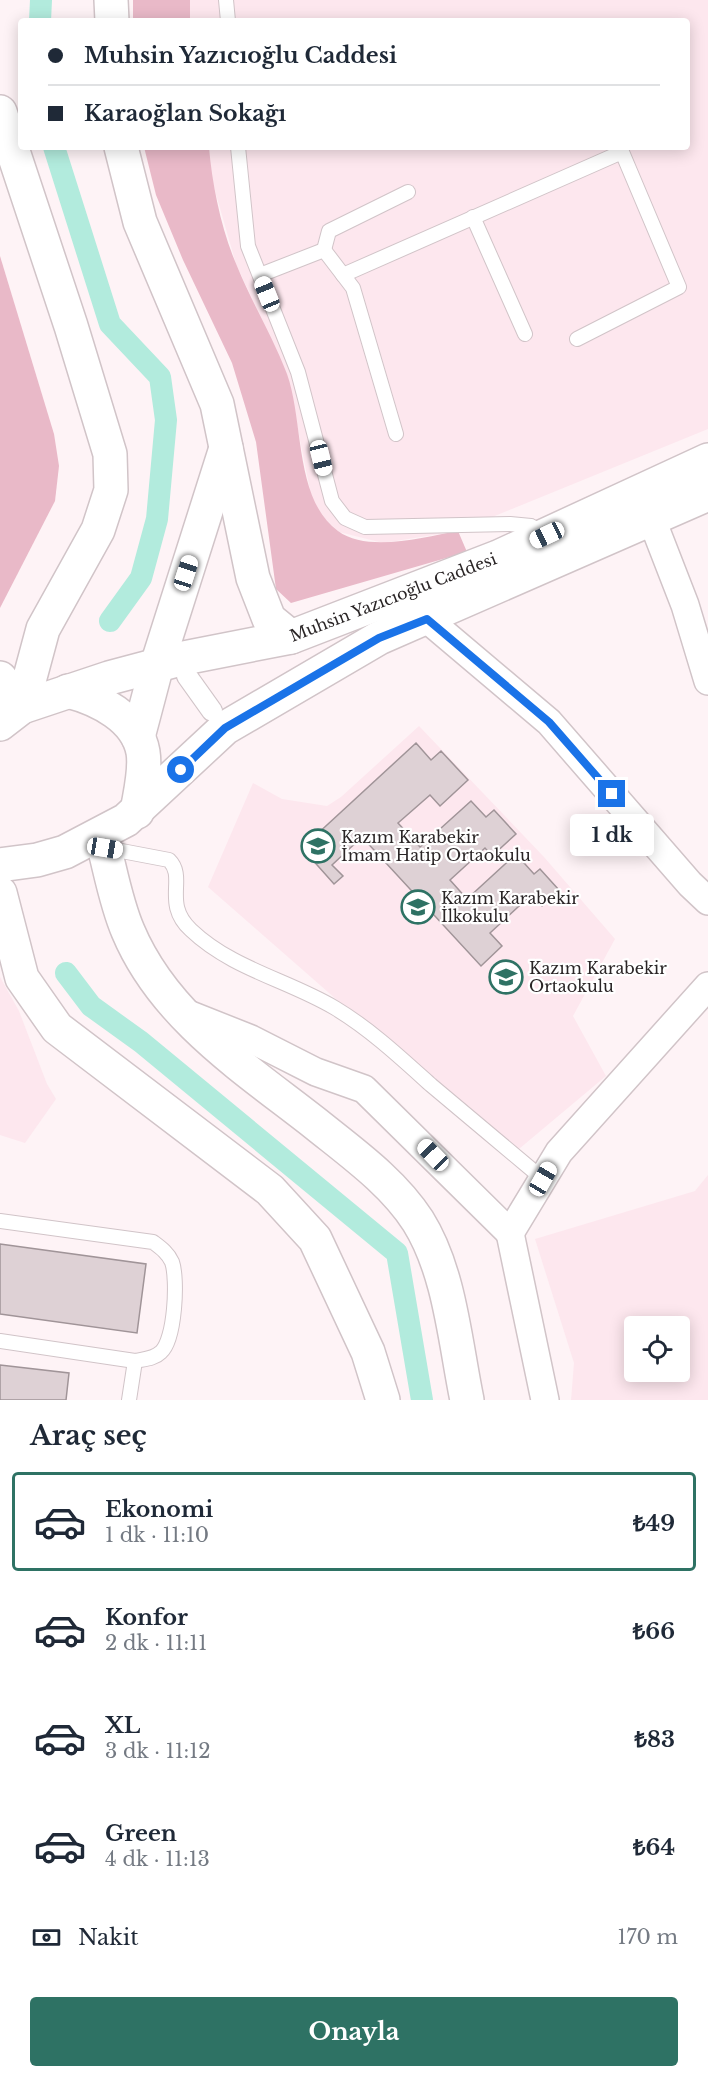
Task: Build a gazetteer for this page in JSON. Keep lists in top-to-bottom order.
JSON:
{
  "streets": {
    "street": ["Muhsin Yazıcıoğlu Caddesi"]
  },
  "places": {
    "school or university": ["Kazım Karabekir İmam Hatip Ortaokulu", "Kazım Karabekir İlkokulu", "Kazım Karabekir Ortaokulu"]
  },
  "page": {
    "banner": ["Muhsin Yazıcıoğlu Caddesi", "Karaoğlan Sokağı"],
    "bubble": "1 dk",
    "heading": "Araç seç",
    "list": [
      {
        "name": "Ekonomi",
        "note": "1 dk · 11:10",
        "value": "₺49"
      },
      {
        "name": "Konfor",
        "note": "2 dk · 11:11",
        "value": "₺66"
      },
      {
        "name": "XL",
        "note": "3 dk · 11:12",
        "value": "₺83"
      },
      {
        "name": "Green",
        "note": "4 dk · 11:13",
        "value": "₺64"
      }
    ],
    "pay": ["Nakit", "170 m"],
    "buttons": "Onayla"
  }
}
